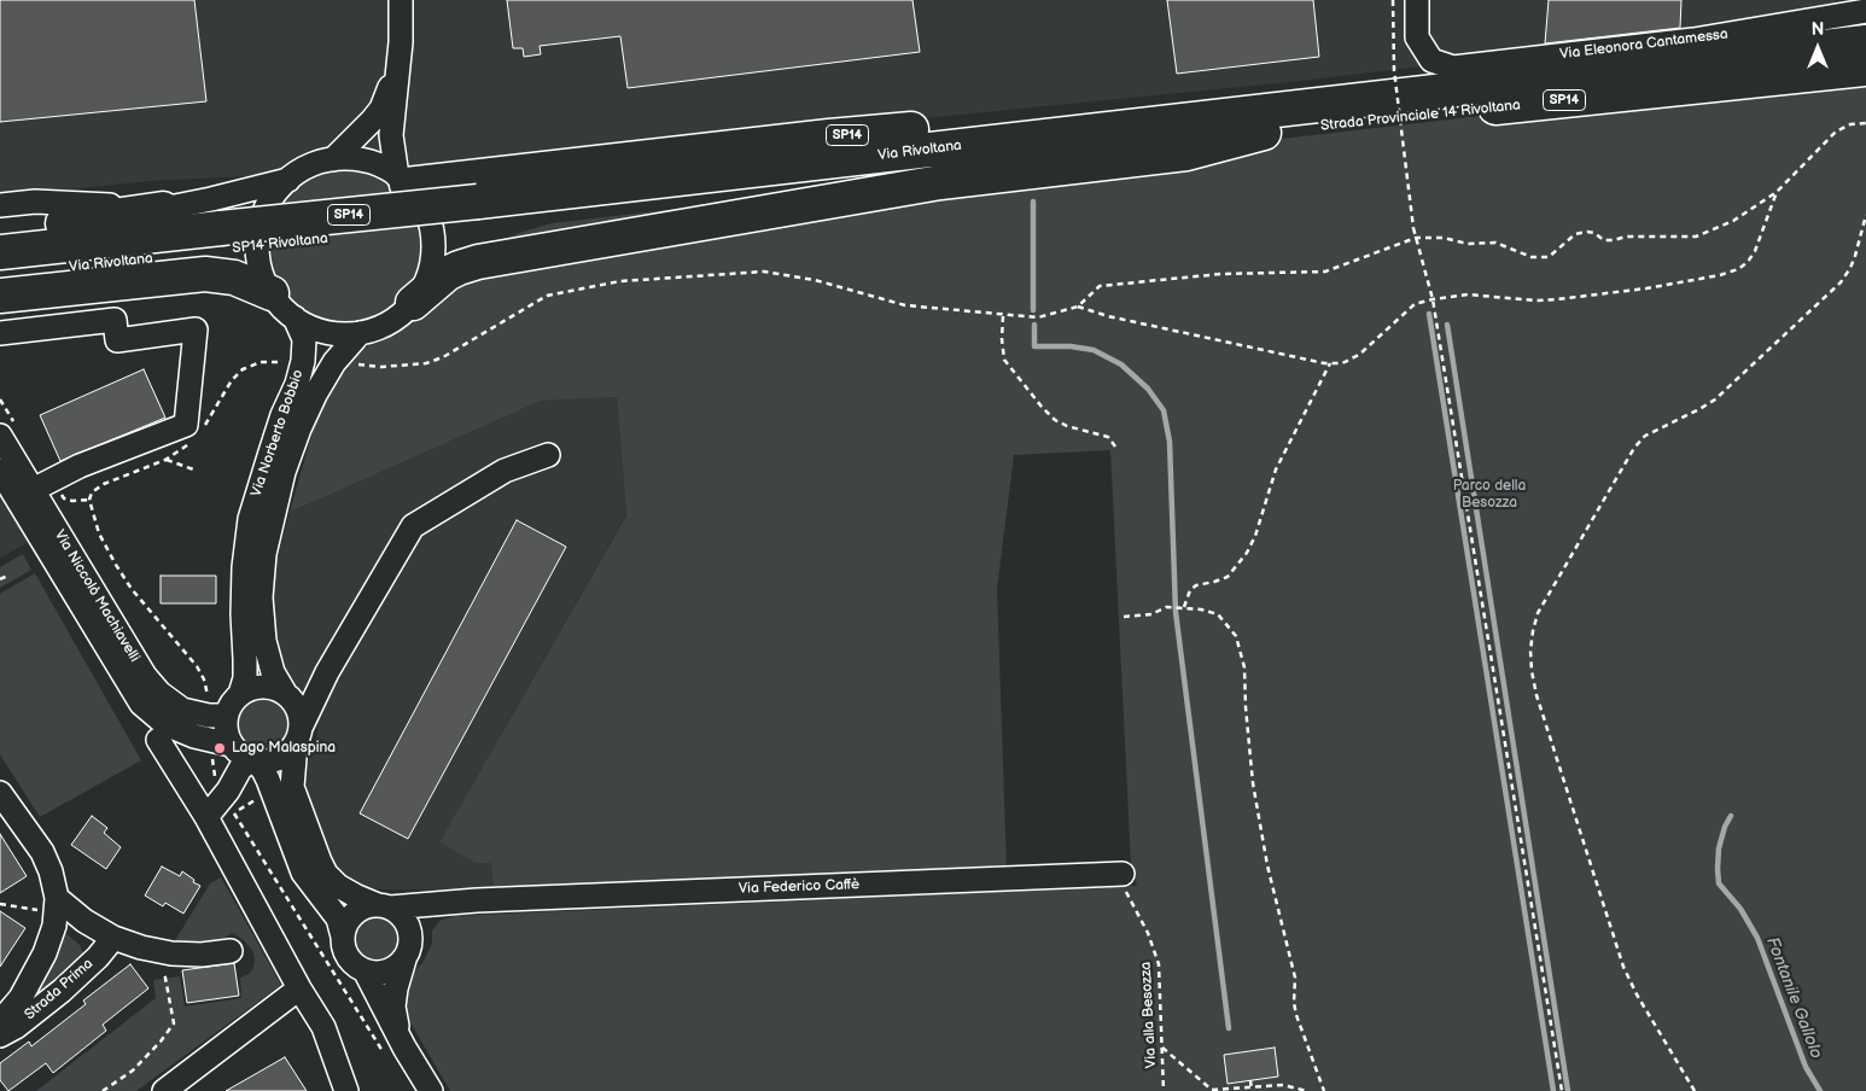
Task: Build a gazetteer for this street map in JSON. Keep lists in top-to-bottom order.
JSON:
{
  "streets": {
    "highway": [
      "SP14",
      "Strada Provinciale 14 Rivoltana",
      "Via Rivoltana",
      "SP14 Rivoltana"
    ],
    "street": [
      "Via Eleonora Cantamessa",
      "Via Norberto Bobbio",
      "Via Niccolò Machiavelli",
      "Via Federico Caffè",
      "Strada Prima"
    ],
    "path": ["Via alla Besozza"]
  },
  "crossings": [
    ["SP14", "Strada Provinciale 14 Rivoltana"],
    ["SP14", "Via Rivoltana"],
    ["SP14", "Via Norberto Bobbio"],
    ["Strada Provinciale 14 Rivoltana", "Via Rivoltana"],
    ["Via Rivoltana", "SP14 Rivoltana"],
    ["Via Norberto Bobbio", "Via Niccolò Machiavelli"],
    ["Via Federico Caffè", "Via alla Besozza"]
  ],
  "water": ["Fontanile Gallolo"],
  "parks": ["Parco della Besozza"],
  "places": ["Lago Malaspina"],
  "north": "top"
}
